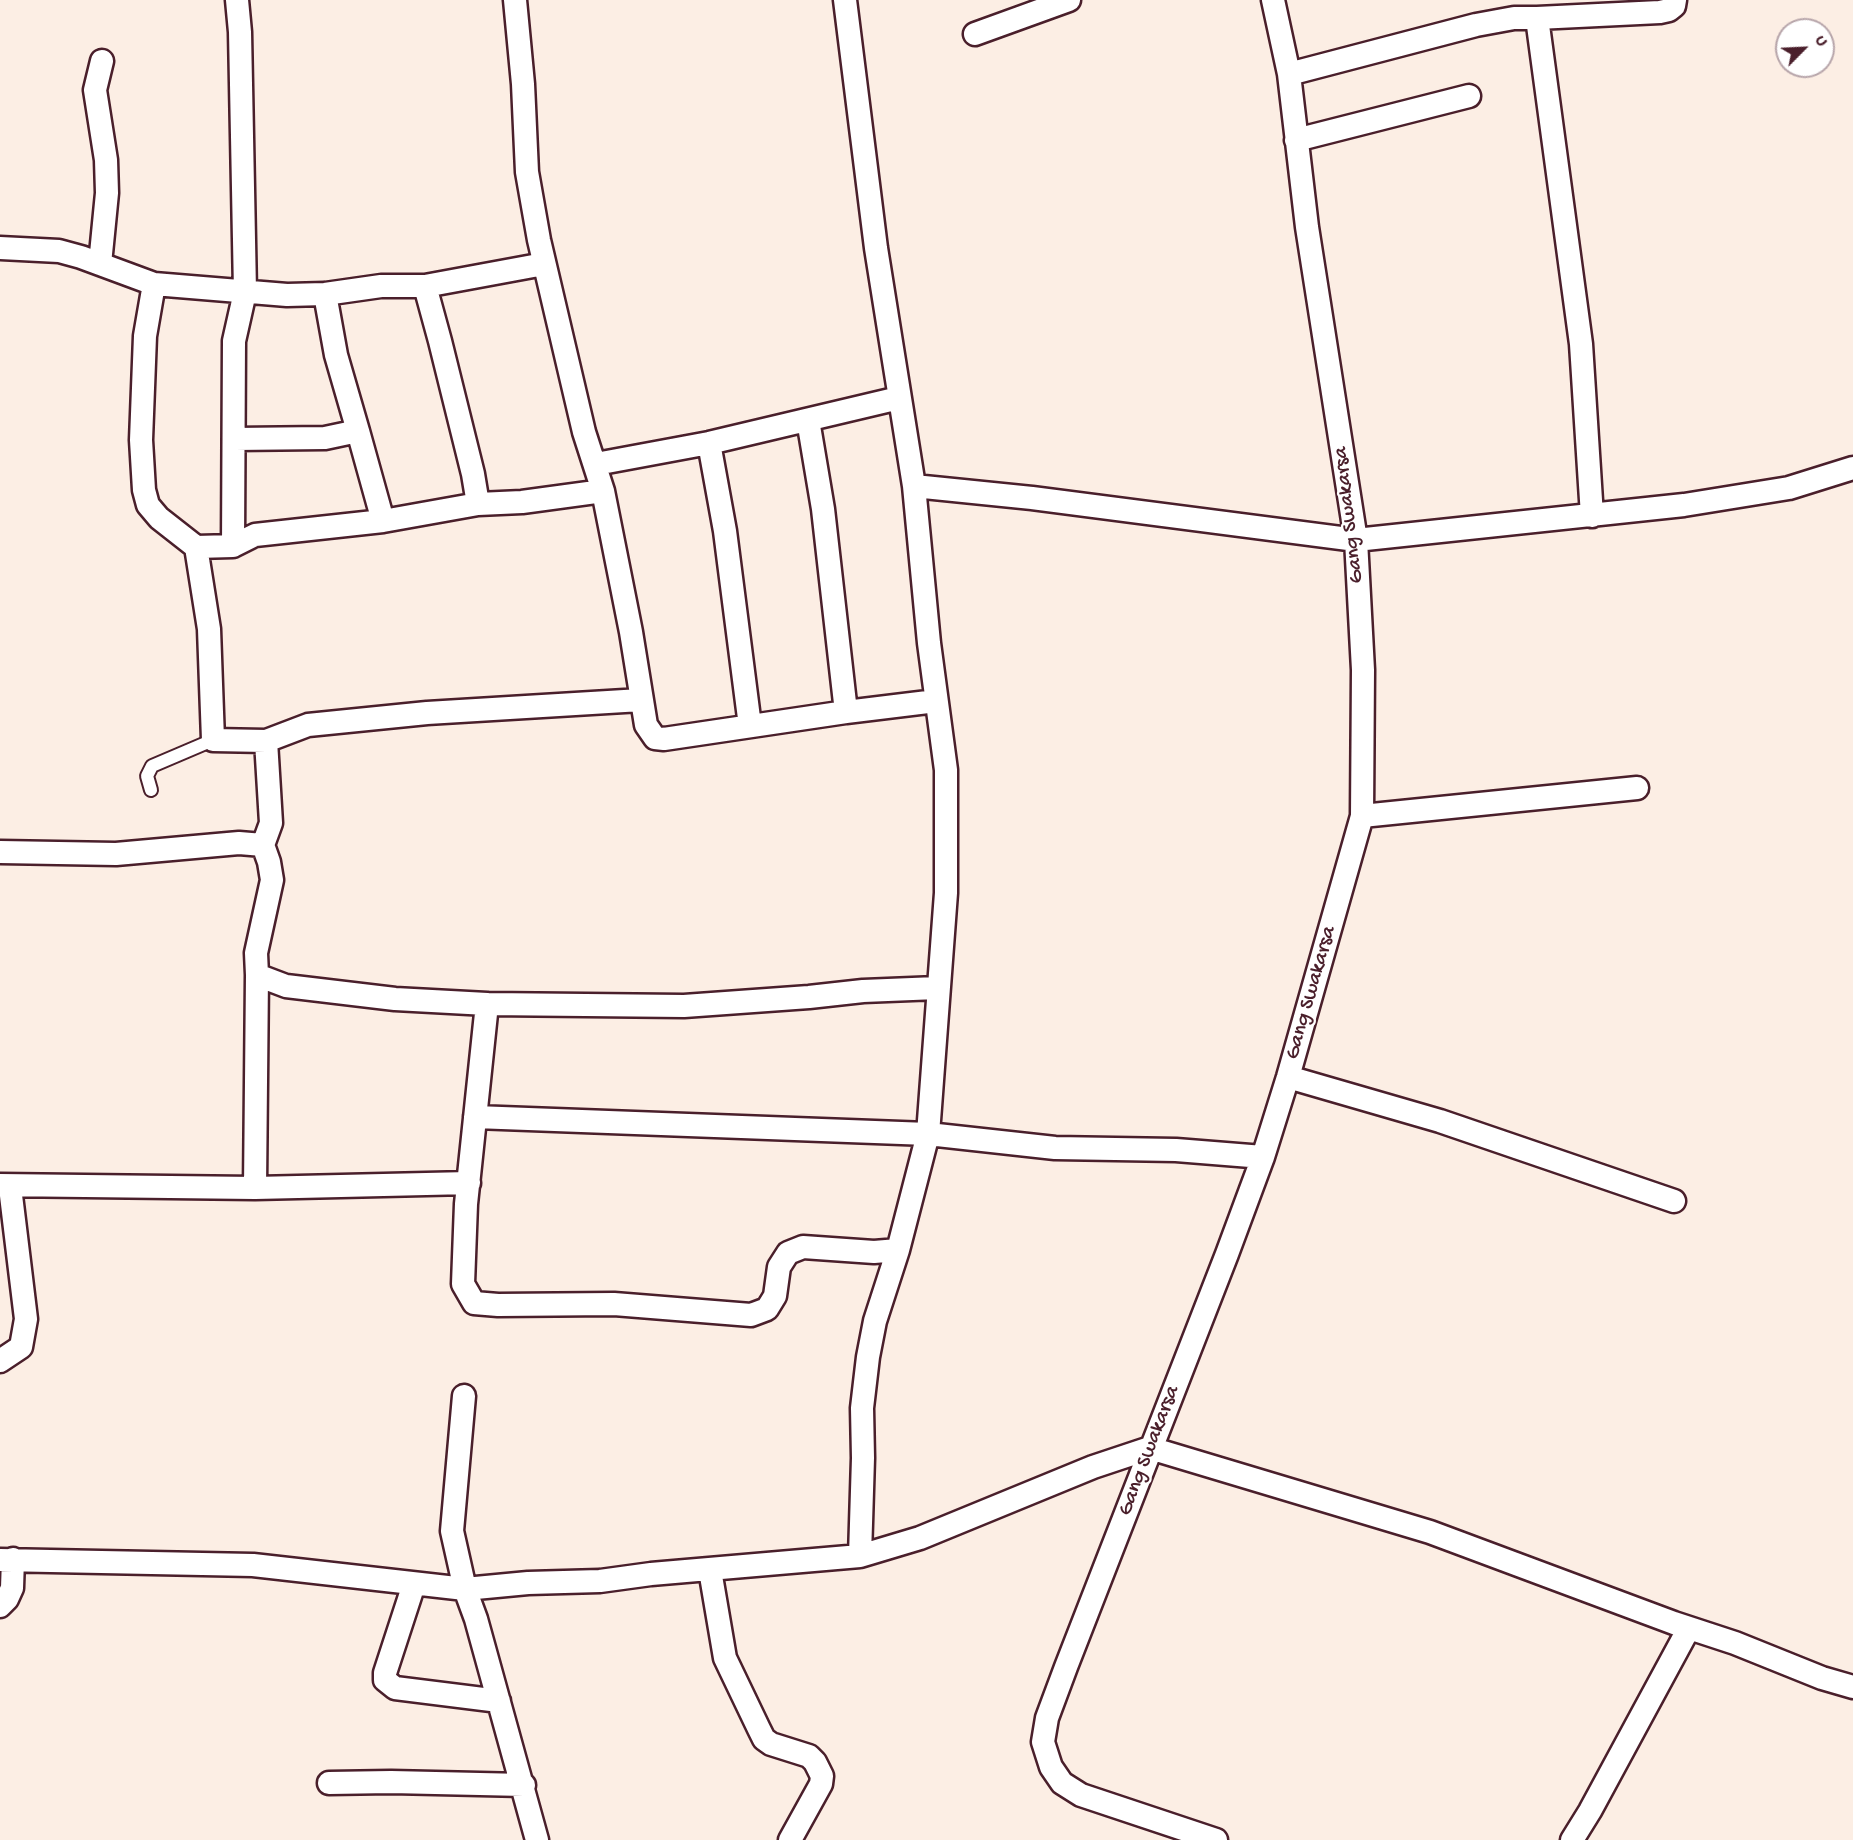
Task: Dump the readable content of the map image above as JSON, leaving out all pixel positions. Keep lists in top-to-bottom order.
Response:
{
  "streets": {
    "street": ["Gang Swakarsa"]
  },
  "north": "top right"
}
